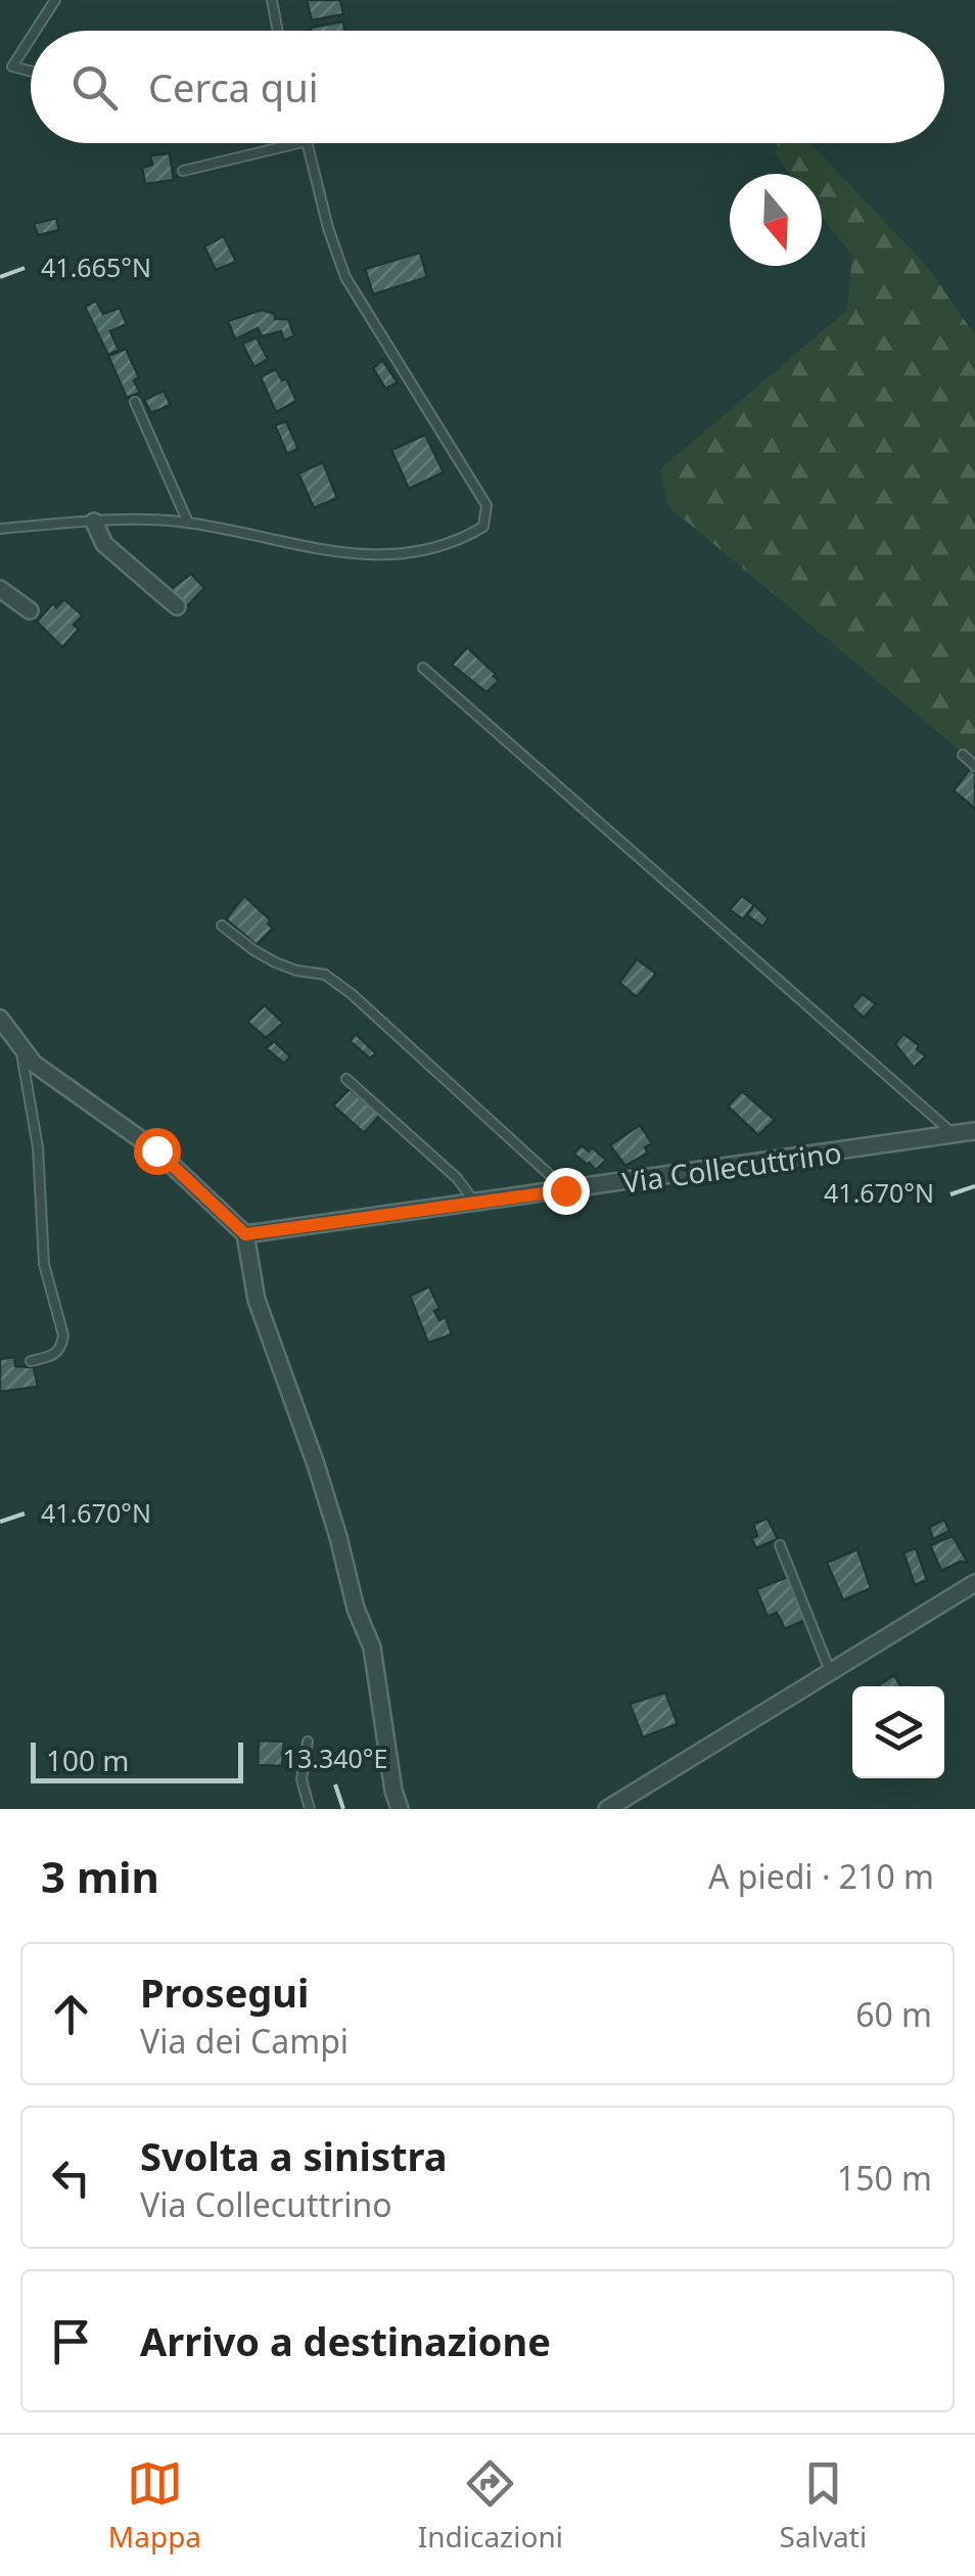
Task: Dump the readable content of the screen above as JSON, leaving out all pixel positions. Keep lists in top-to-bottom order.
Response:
{
  "streets": {
    "street": ["Via Collecuttrino"]
  },
  "scale_bar": "100 m",
  "north": "bottom",
  "page": {
    "search": "Cerca qui",
    "scale": "100 m",
    "heading": ["3 min", "A piedi · 210 m"],
    "list": [
      ["Prosegui", "Via dei Campi", "60 m"],
      ["Svolta a sinistra", "Via Collecuttrino", "150 m"],
      "Arrivo a destinazione"
    ],
    "nav": ["Mappa", "Indicazioni", "Salvati"]
  },
  "coordinates": ["41.665°N", "41.670°N", "13.340°E"]
}
